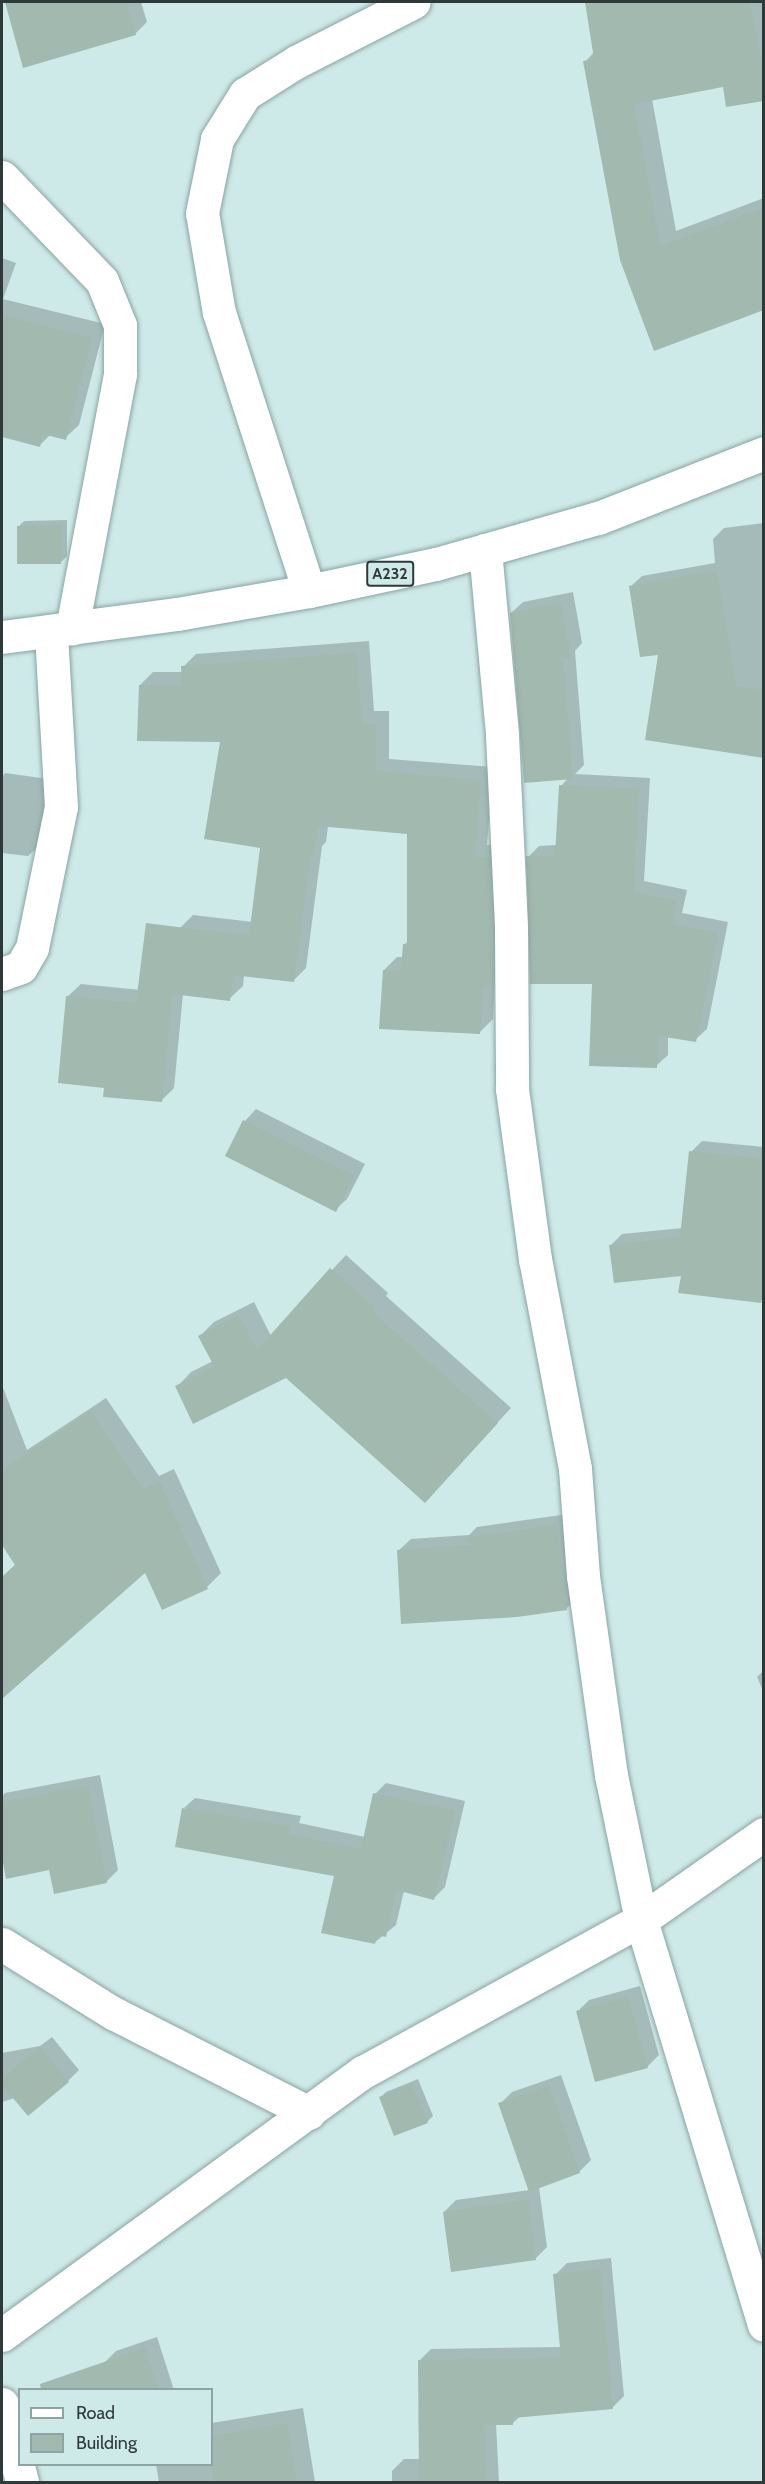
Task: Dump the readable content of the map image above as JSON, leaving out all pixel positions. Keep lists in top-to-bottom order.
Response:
{
  "streets": {
    "street": ["A232"]
  },
  "legend": ["Road", "Building"]
}
